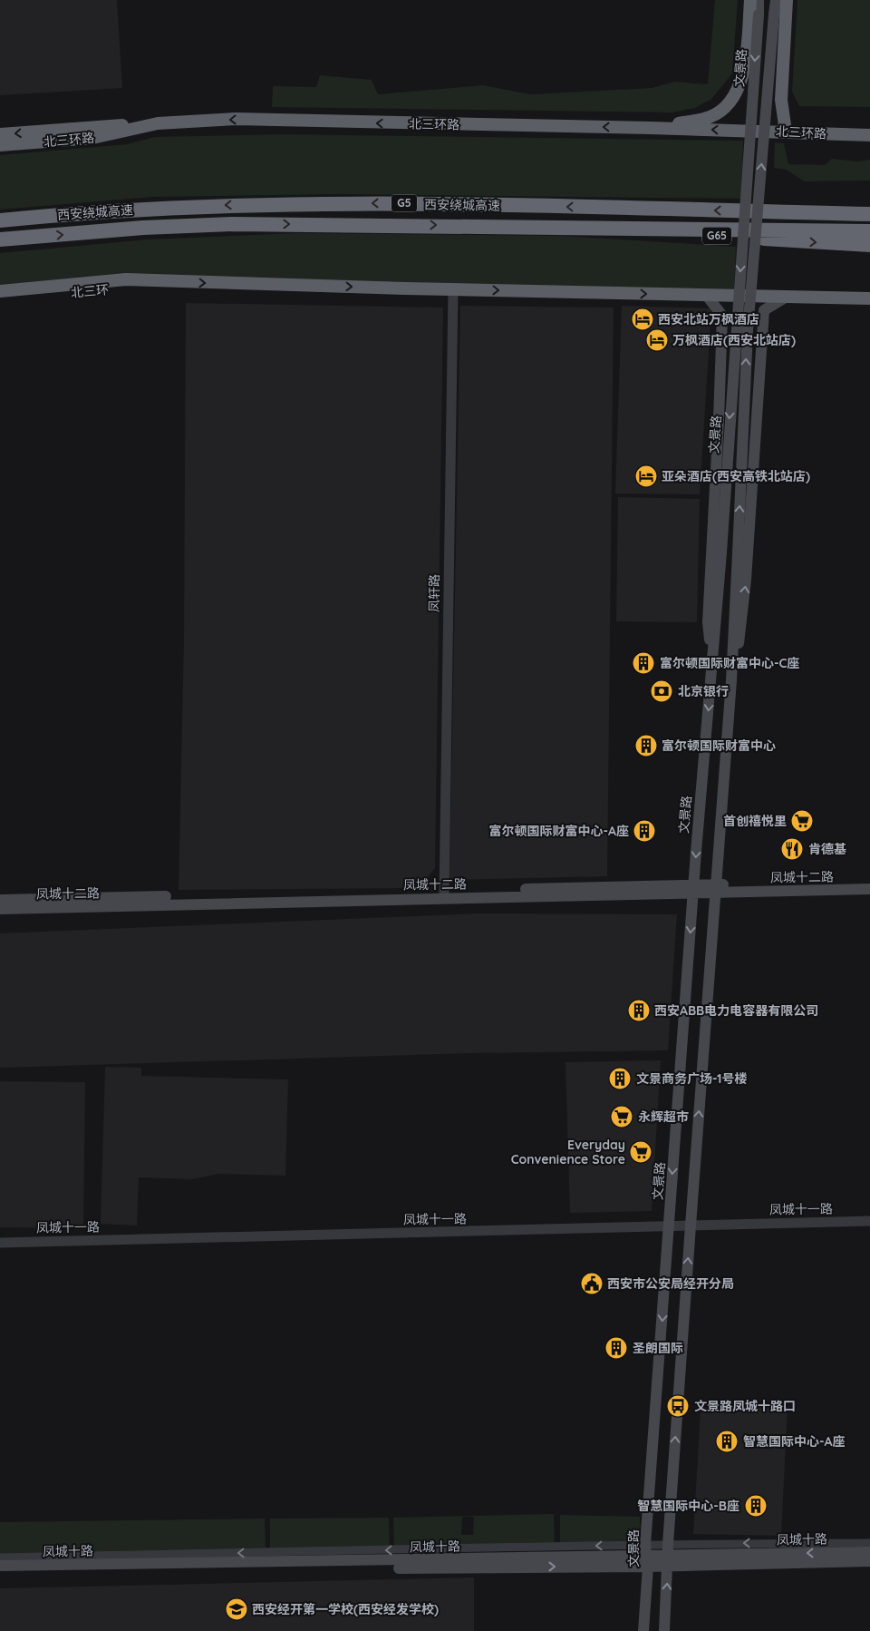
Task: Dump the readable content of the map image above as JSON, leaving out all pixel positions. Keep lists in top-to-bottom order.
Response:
{
  "streets": {
    "highway": [
      "北三环路",
      "G5",
      "西安绕城高速",
      "G65",
      "北三环"
    ],
    "main road": ["文景路", "凤城十二路", "凤城十路"],
    "street": ["凤轩路", "凤城十一路"]
  },
  "crossings": [
    ["文景路", "凤城十二路"],
    ["文景路", "凤城十一路"],
    ["文景路", "凤城十路"],
    ["西安绕城高速", "G65"],
    ["凤轩路", "凤城十二路"]
  ],
  "places": {
    "hotel": ["西安北站万枫酒店", "万枫酒店(西安北站店)", "亚朵酒店(西安高铁北站店)"],
    "building": [
      "富尔顿国际财富中心-C座",
      "富尔顿国际财富中心",
      "富尔顿国际财富中心-A座",
      "西安ABB电力电容器有限公司",
      "文景商务广场-1号楼",
      "圣朗国际",
      "智慧国际中心-A座",
      "智慧国际中心-B座"
    ],
    "bank": ["北京银行"],
    "supermarket": ["首创禧悦里", "永辉超市", "Everyday Convenience Store"],
    "restaurant": ["肯德基"],
    "public building": ["西安市公安局经开分局"],
    "bus stop": ["文景路凤城十路口"],
    "school or university": ["西安经开第一学校(西安经发学校)"]
  }
}
